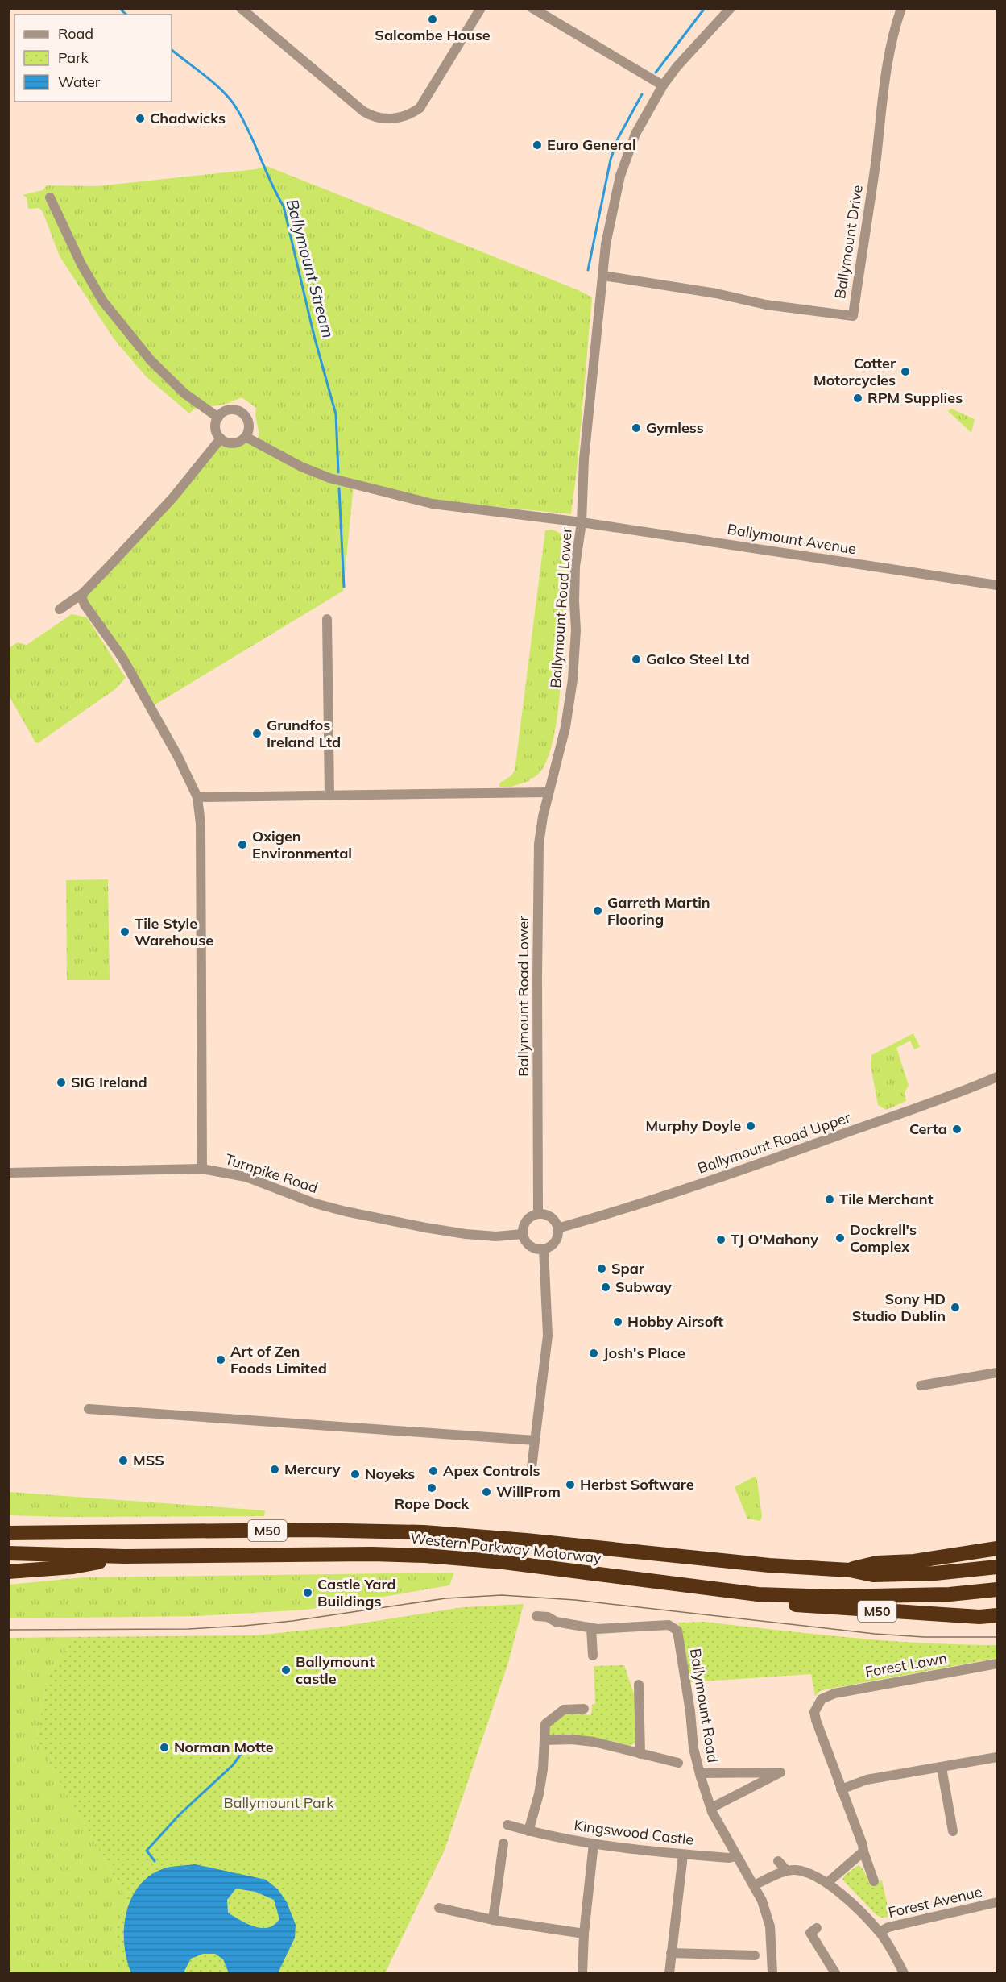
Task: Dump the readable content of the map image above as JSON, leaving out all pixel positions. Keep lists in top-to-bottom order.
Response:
{
  "streets": {
    "highway": ["M50", "Western Parkway Motorway"],
    "street": [
      "Ballymount Drive",
      "Ballymount Avenue",
      "Ballymount Road Lower",
      "Ballymount Road Upper",
      "Turnpike Road",
      "Forest Lawn",
      "Ballymount Road",
      "Kingswood Castle",
      "Forest Avenue"
    ]
  },
  "crossings": [
    ["Ballymount Drive", "Ballymount Road Lower"],
    ["Ballymount Avenue", "Ballymount Road Lower"],
    ["Ballymount Road Lower", "Ballymount Road Upper"],
    ["Ballymount Road Lower", "Turnpike Road"],
    ["Ballymount Road Upper", "Turnpike Road"],
    ["M50", "Western Parkway Motorway"],
    ["Ballymount Road", "Kingswood Castle"]
  ],
  "water": ["Ballymount Stream"],
  "parks": ["Ballymount Park"],
  "places": [
    "Salcombe House",
    "Chadwicks",
    "Euro General",
    "Cotter Motorcycles",
    "RPM Supplies",
    "Gymless",
    "Galco Steel Ltd",
    "Grundfos Ireland Ltd",
    "Oxigen Environmental",
    "Garreth Martin Flooring",
    "Tile Style Warehouse",
    "SIG Ireland",
    "Murphy Doyle",
    "Certa",
    "Tile Merchant",
    "Dockrell's Complex",
    "TJ O'Mahony",
    "Spar",
    "Subway",
    "Sony HD Studio Dublin",
    "Hobby Airsoft",
    "Josh's Place",
    "Art of Zen Foods Limited",
    "MSS",
    "Mercury",
    "Apex Controls",
    "Noyeks",
    "Herbst Software",
    "Rope Dock",
    "WillProm",
    "Castle Yard Buildings",
    "Ballymount castle",
    "Norman Motte"
  ],
  "legend": ["Road", "Park", "Water"]
}
